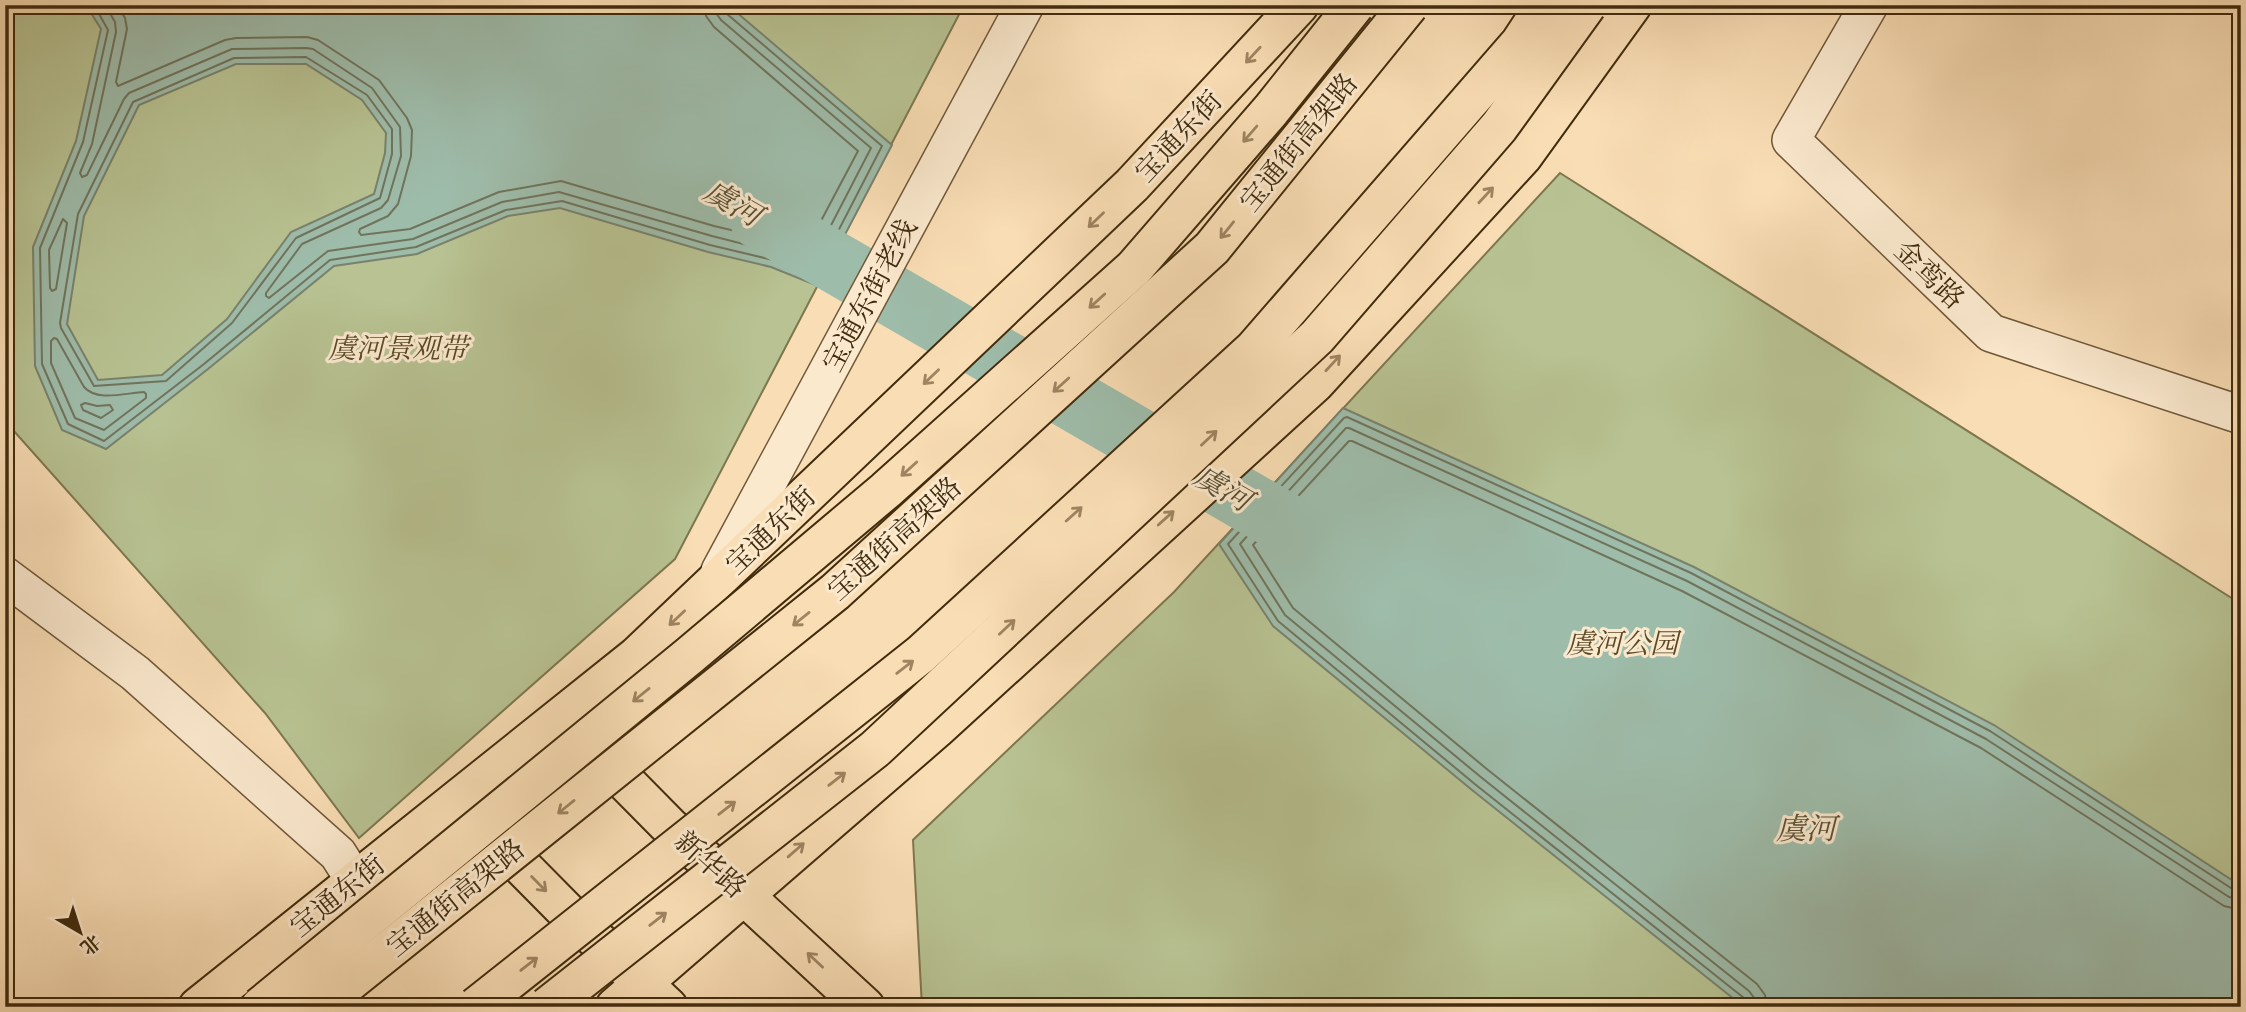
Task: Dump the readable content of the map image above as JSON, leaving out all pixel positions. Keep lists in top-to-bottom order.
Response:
{
  "streets": {
    "main road": ["宝通东街", "宝通街高架路", "新华路"],
    "street": ["金鸾路", "宝通东街老线"]
  },
  "crossings": [
    ["宝通东街", "宝通东街老线"],
    ["宝通东街", "新华路"]
  ],
  "one_way": ["新华路"],
  "water": ["虞河"],
  "parks": ["虞河景观带", "虞河公园"],
  "north": "bottom right"
}
